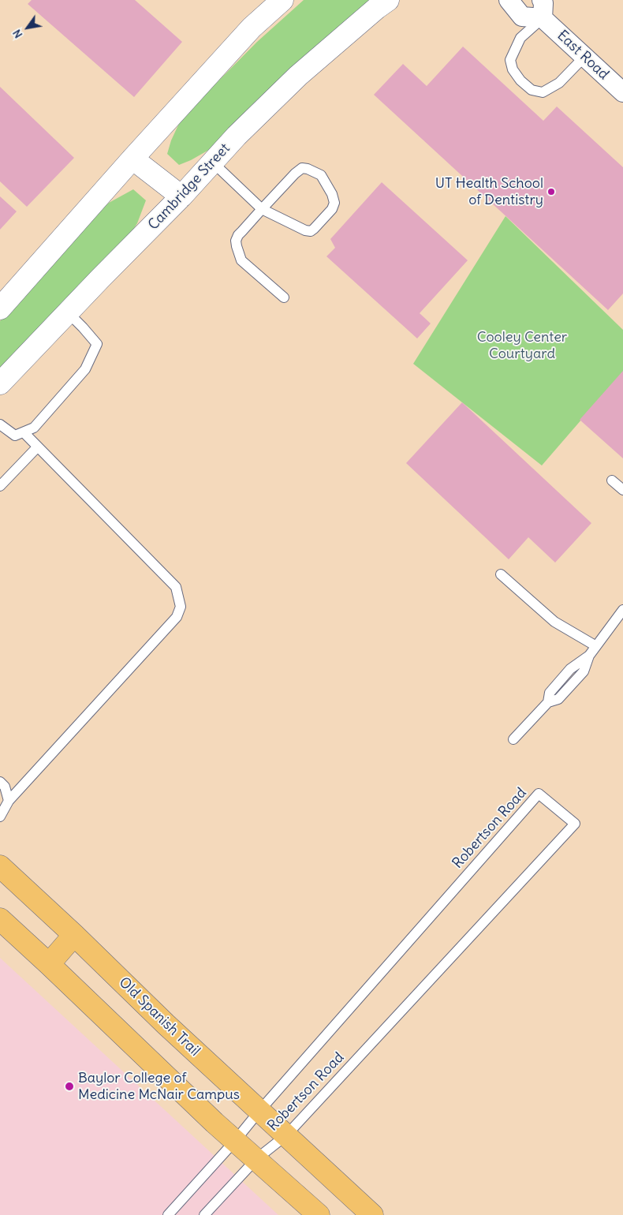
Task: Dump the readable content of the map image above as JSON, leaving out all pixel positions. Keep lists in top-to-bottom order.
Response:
{
  "streets": {
    "main road": ["Old Spanish Trail"],
    "street": ["East Road", "Cambridge Street"],
    "lane": ["Robertson Road"]
  },
  "crossings": [
    ["Robertson Road", "Old Spanish Trail"]
  ],
  "parks": ["Cooley Center Courtyard"],
  "places": ["UT Health School of Dentistry", "Baylor College of Medicine McNair Campus"],
  "north": "bottom left"
}
